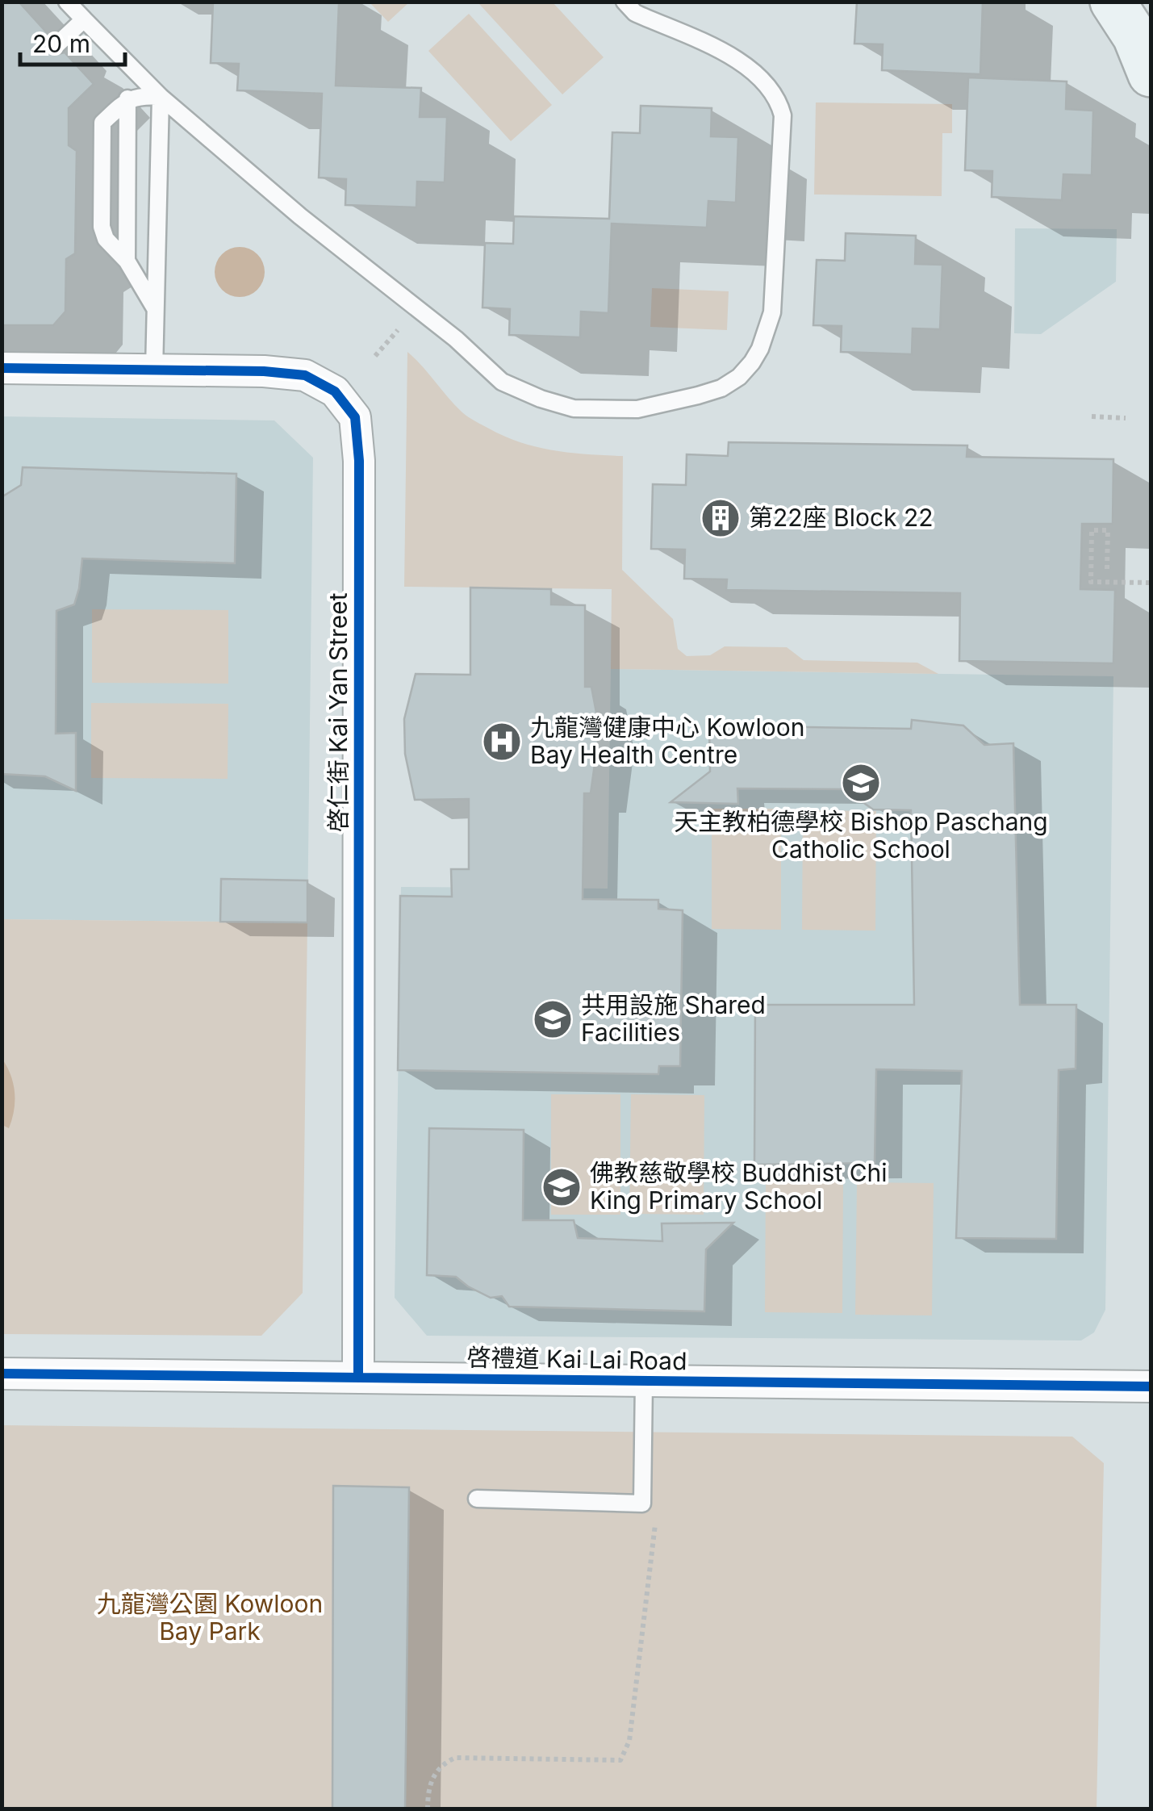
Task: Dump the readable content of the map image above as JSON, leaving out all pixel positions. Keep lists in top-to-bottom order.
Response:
{
  "streets": {
    "street": ["啓仁街 Kai Yan Street", "啓禮道 Kai Lai Road"]
  },
  "crossings": [
    ["啓仁街 Kai Yan Street", "啓禮道 Kai Lai Road"]
  ],
  "parks": ["九龍灣公園 Kowloon Bay Park"],
  "places": {
    "building": ["第22座 Block 22"],
    "hospital": ["九龍灣健康中心 Kowloon Bay Health Centre"],
    "school or university": ["天主教柏德學校 Bishop Paschang Catholic School", "共用設施 Shared Facilities", "佛教慈敬學校 Buddhist Chi King Primary School"]
  },
  "scale_bar": "20 m"
}
